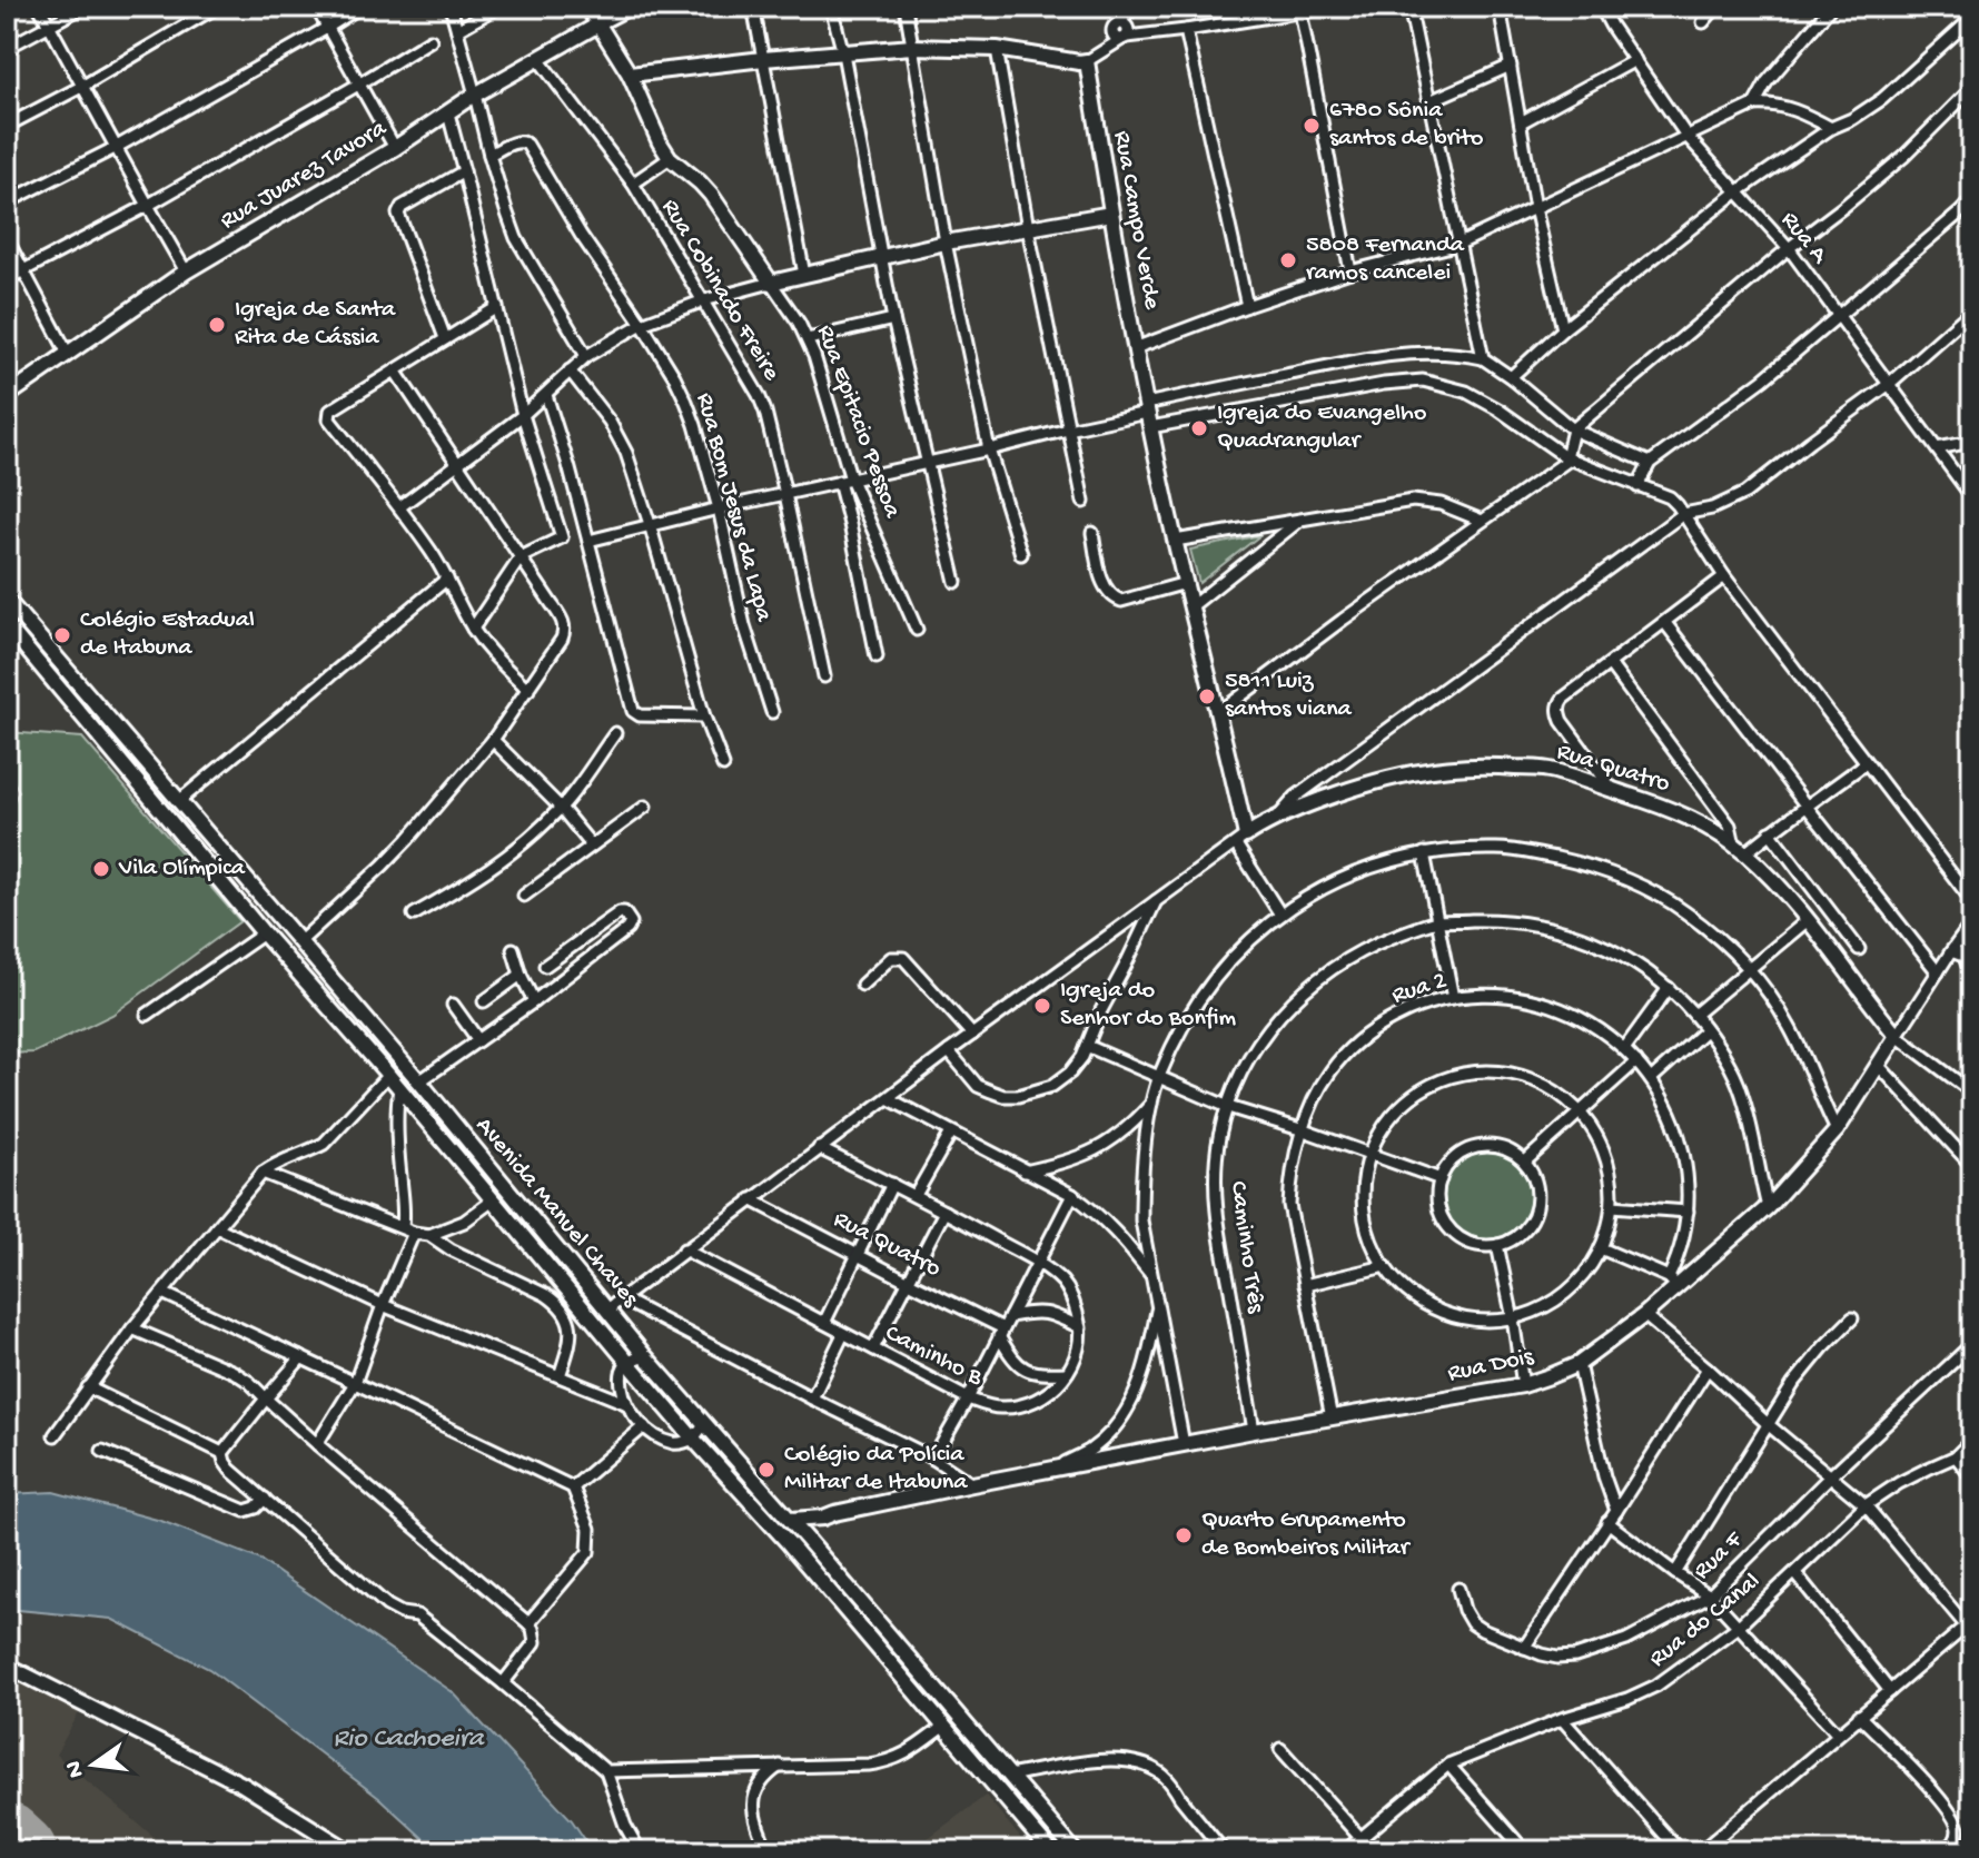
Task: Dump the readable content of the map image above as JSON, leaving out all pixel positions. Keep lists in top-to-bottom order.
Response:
{
  "streets": {
    "street": [
      "Rua Juarez Tavora",
      "Rua Campo Verde",
      "Rua A",
      "Rua Cobinado Freire",
      "Rua Epitacio Pessoa",
      "Rua Bom Jesus da Lapa",
      "Rua Quatro",
      "Rua 2",
      "Avenida Manuel Chaves",
      "Caminho Três",
      "Caminho B",
      "Rua Dois",
      "Rua F",
      "Rua do Canal"
    ]
  },
  "crossings": [
    ["Rua Juarez Tavora", "Rua Cobinado Freire"],
    ["Rua Campo Verde", "Rua Quatro"],
    ["Rua Quatro", "Caminho B"],
    ["Rua Quatro", "Rua Dois"],
    ["Rua 2", "Rua Dois"],
    ["Avenida Manuel Chaves", "Rua Dois"],
    ["Caminho Três", "Rua Dois"]
  ],
  "water": ["Rio Cachoeira"],
  "places": [
    "6780 Sônia santos de brito",
    "5808 Fernanda ramos cancelei",
    "Igreja de Santa Rita de Cássia",
    "Igreja do Evangelho Quadrangular",
    "Colégio Estadual de Itabuna",
    "5811 Luiz santos viana",
    "Vila Olímpica",
    "Igreja do Senhor do Bonfim",
    "Colégio da Polícia Militar de Itabuna",
    "Quarto Grupamento de Bombeiros Militar"
  ],
  "north": "left"
}
